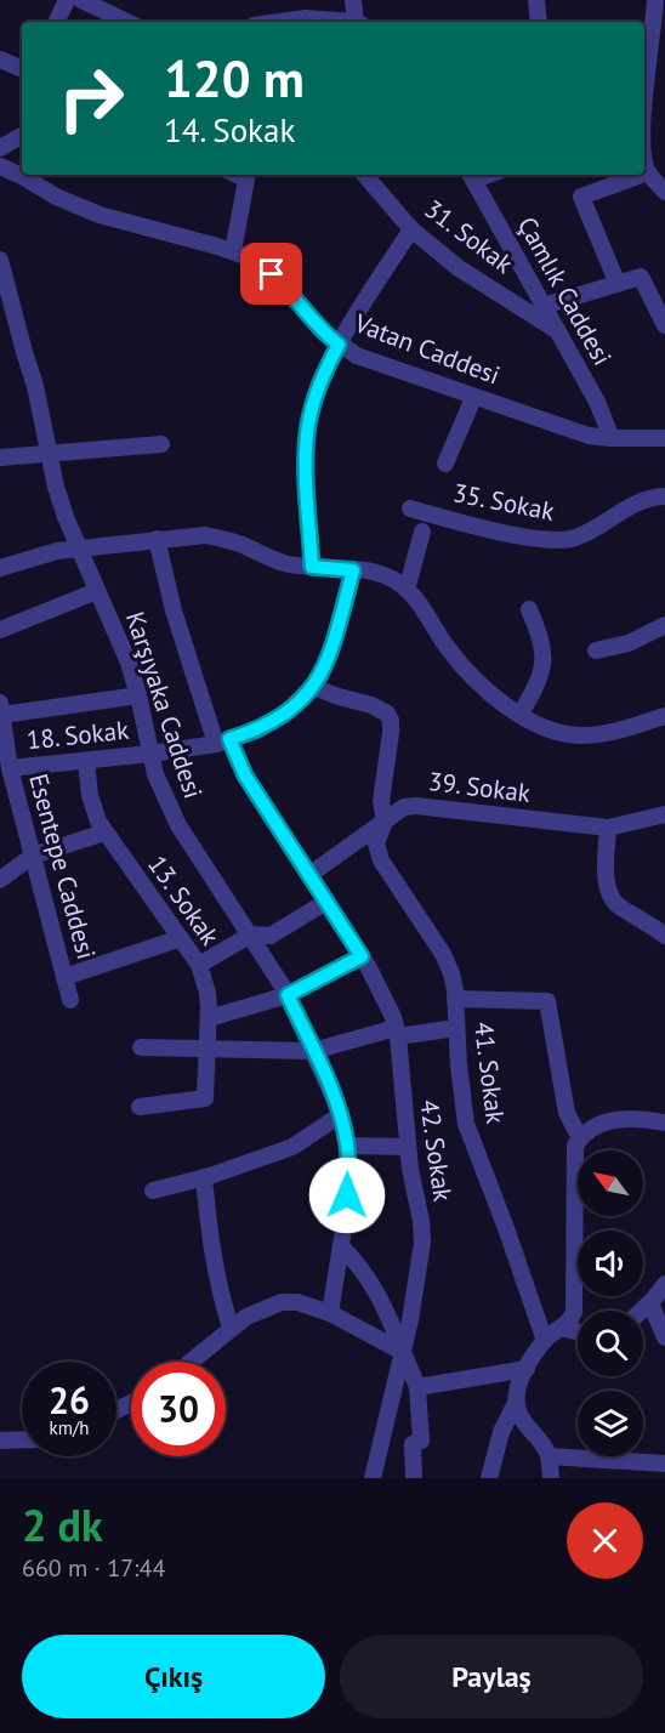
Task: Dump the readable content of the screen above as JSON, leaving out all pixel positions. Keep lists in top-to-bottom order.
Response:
{
  "streets": {
    "street": [
      "31. Sokak",
      "Çamlık Caddesi",
      "Vatan Caddesi",
      "35. Sokak",
      "Karşıyaka Caddesi",
      "18. Sokak",
      "39. Sokak",
      "Esentepe Caddesi",
      "13. Sokak",
      "41. Sokak",
      "42. Sokak"
    ]
  },
  "crossings": [
    ["31. Sokak", "Çamlık Caddesi"],
    ["Çamlık Caddesi", "Vatan Caddesi"],
    ["Karşıyaka Caddesi", "18. Sokak"],
    ["18. Sokak", "Esentepe Caddesi"],
    ["18. Sokak", "13. Sokak"],
    ["18. Sokak", "41. Sokak"],
    ["18. Sokak", "42. Sokak"],
    ["39. Sokak", "41. Sokak"],
    ["39. Sokak", "42. Sokak"]
  ],
  "north": "top left",
  "page": {
    "turn": ["120 m", "14. Sokak"],
    "speed": "26 km/h",
    "limit": "30",
    "heading": ["2 dk", "660 m · 17:44"],
    "buttons": ["Çıkış", "Paylaş"]
  }
}
